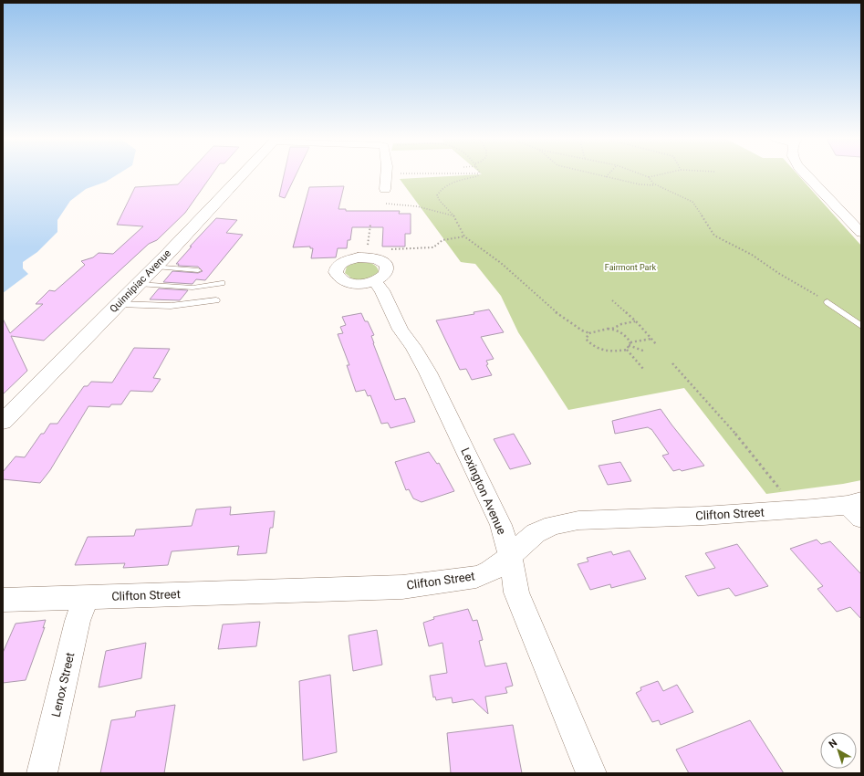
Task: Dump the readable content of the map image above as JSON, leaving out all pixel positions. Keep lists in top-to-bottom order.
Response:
{
  "streets": {
    "main road": ["Quinnipiac Avenue"],
    "street": ["Lexington Avenue", "Clifton Street", "Lenox Street"]
  },
  "crossings": [
    ["Lexington Avenue", "Clifton Street"],
    ["Clifton Street", "Lenox Street"]
  ],
  "parks": ["Fairmont Park"],
  "north": "top left"
}
